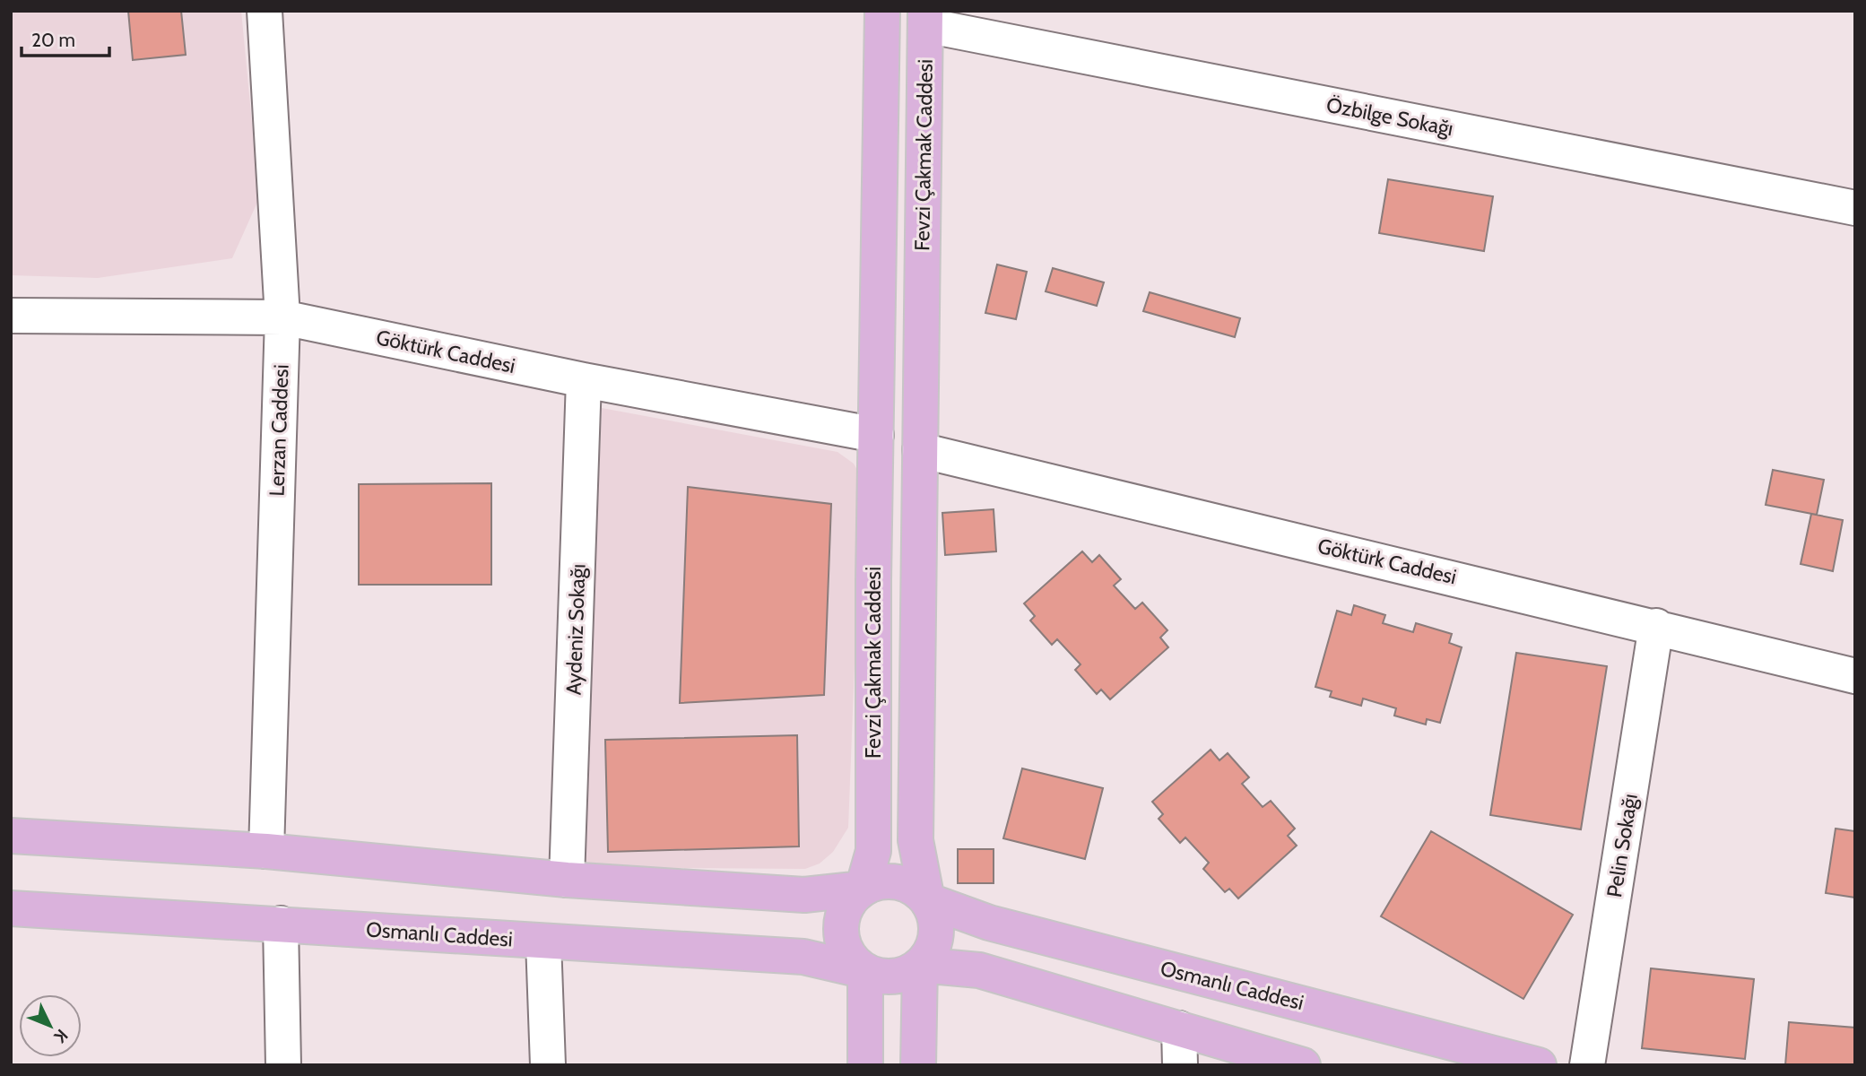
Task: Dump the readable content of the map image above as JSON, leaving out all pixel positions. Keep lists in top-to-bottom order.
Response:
{
  "streets": {
    "main road": ["Fevzi Çakmak Caddesi", "Osmanlı Caddesi"],
    "street": [
      "Özbilge Sokağı",
      "Göktürk Caddesi",
      "Lerzan Caddesi",
      "Aydeniz Sokağı",
      "Pelin Sokağı"
    ]
  },
  "crossings": [
    ["Özbilge Sokağı", "Fevzi Çakmak Caddesi"],
    ["Fevzi Çakmak Caddesi", "Göktürk Caddesi"],
    ["Fevzi Çakmak Caddesi", "Osmanlı Caddesi"],
    ["Göktürk Caddesi", "Lerzan Caddesi"],
    ["Göktürk Caddesi", "Aydeniz Sokağı"],
    ["Göktürk Caddesi", "Pelin Sokağı"]
  ],
  "scale_bar": "20 m",
  "north": "bottom right"
}
